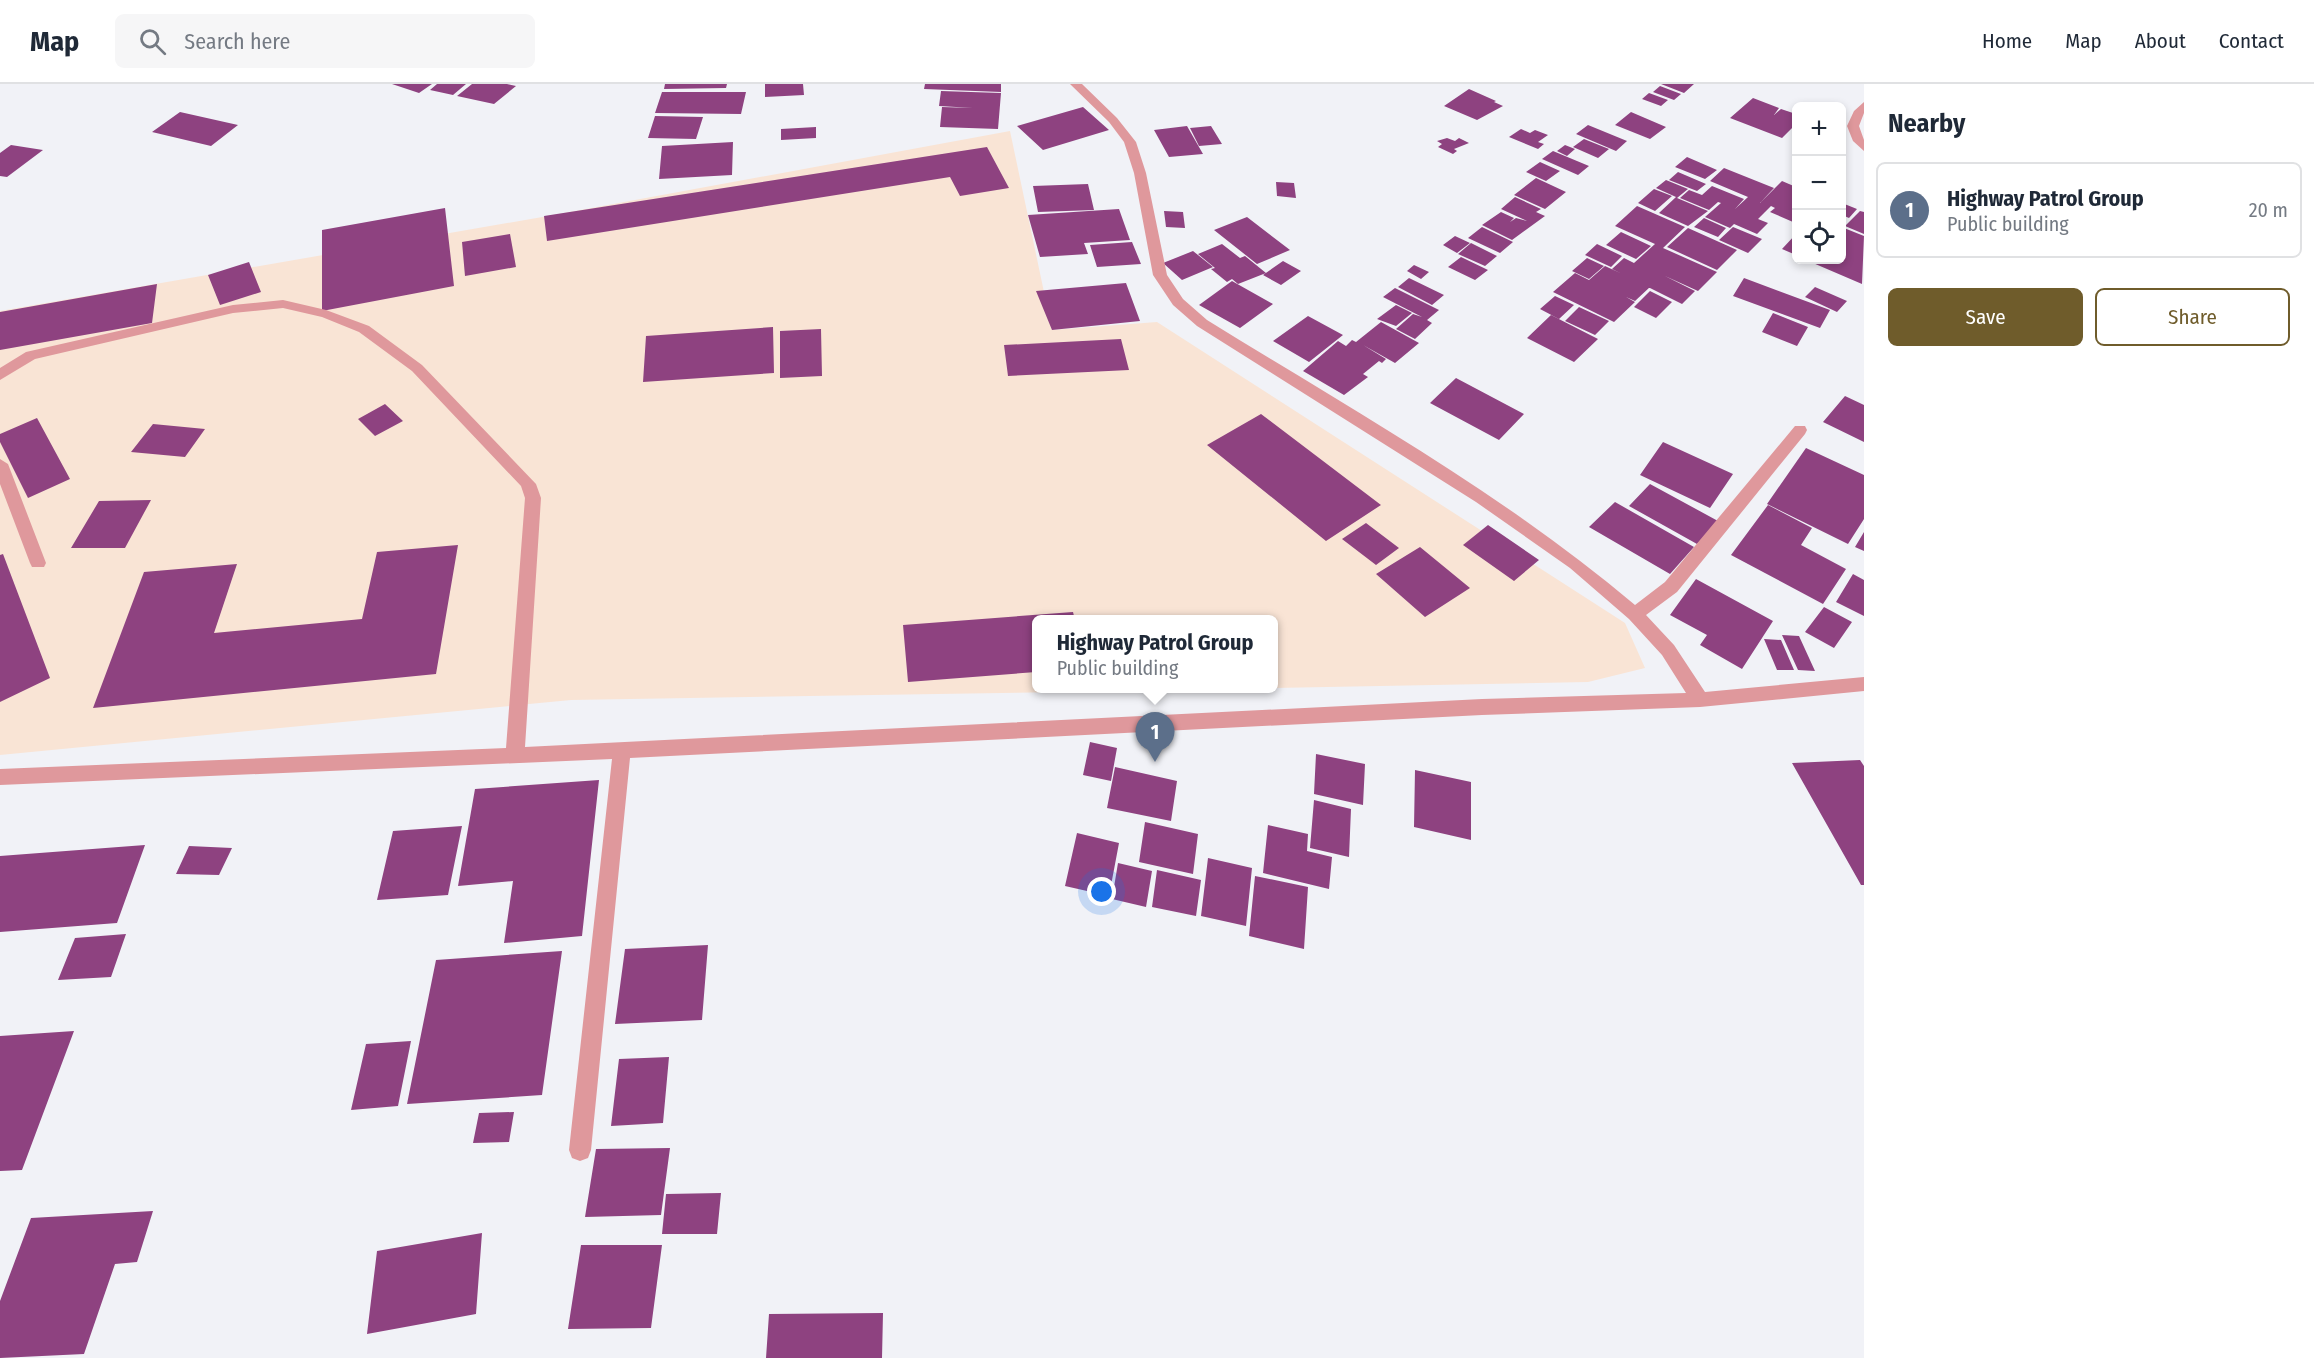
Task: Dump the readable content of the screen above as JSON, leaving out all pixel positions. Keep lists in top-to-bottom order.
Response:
{
  "page": {
    "header": "Map",
    "search": "Search here",
    "nav": [
      "Home",
      "Map",
      "About",
      "Contact"
    ],
    "heading": "Nearby",
    "map_buttons": ["+", "−"],
    "list": [
      {
        "mark": "1",
        "name": "Highway Patrol Group",
        "note": "Public building",
        "value": "20 m"
      }
    ],
    "buttons": ["Save", "Share"],
    "popup": ["Highway Patrol Group", "Public building"],
    "pins": "1"
  }
}
